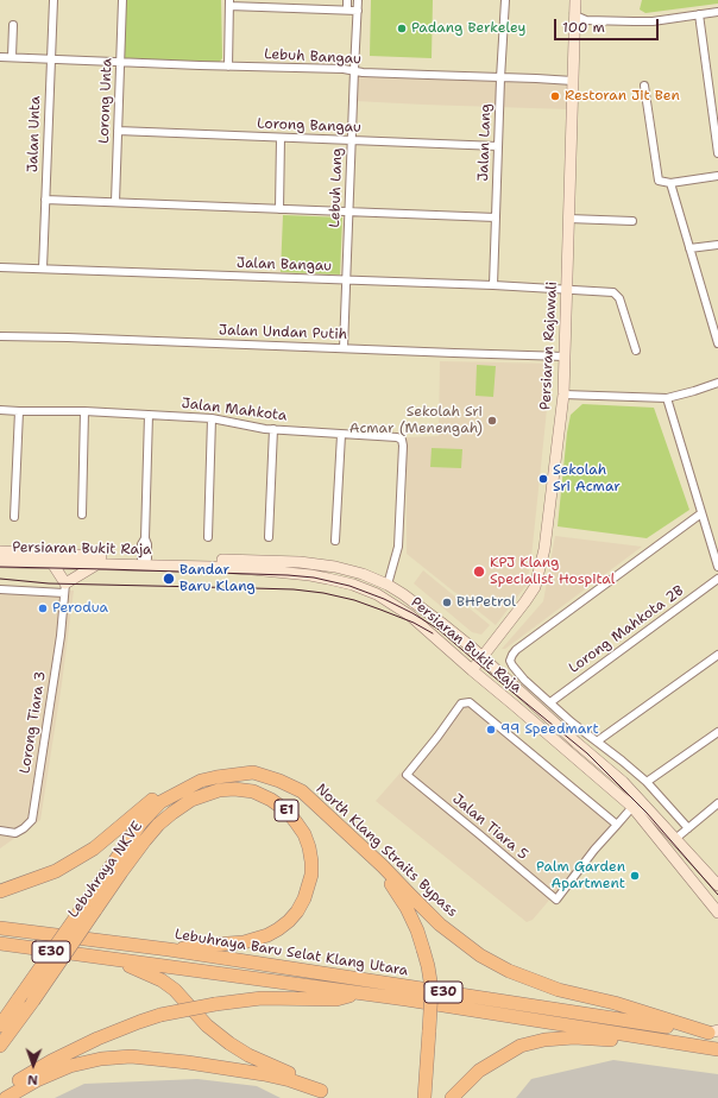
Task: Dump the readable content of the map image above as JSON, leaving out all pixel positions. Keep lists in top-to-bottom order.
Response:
{
  "streets": {
    "highway": [
      "E1",
      "North Klang Straits Bypass",
      "Lebuhraya NKVE",
      "E30",
      "Lebuhraya Baru Selat Klang Utara"
    ],
    "main road": ["Persiaran Rajawali", "Persiaran Bukit Raja"],
    "street": [
      "Lebuh Bangau",
      "Lorong Unta",
      "Lorong Bangau",
      "Jalan Unta",
      "Jalan Lang",
      "Lebuh Lang",
      "Jalan Bangau",
      "Jalan Undan Putih",
      "Jalan Mahkota",
      "Lorong Mahkota 2B",
      "Lorong Tiara 3",
      "Jalan Tiara 5"
    ]
  },
  "crossings": [
    ["Lebuh Bangau", "Lorong Unta"],
    ["Lebuh Bangau", "Jalan Unta"],
    ["Lebuh Bangau", "Jalan Lang"],
    ["Lebuh Bangau", "Lebuh Lang"],
    ["Lebuh Bangau", "Persiaran Rajawali"],
    ["Lorong Unta", "Lorong Bangau"],
    ["Lorong Bangau", "Jalan Lang"],
    ["Lorong Bangau", "Lebuh Lang"],
    ["Jalan Unta", "Jalan Bangau"],
    ["Jalan Lang", "Jalan Bangau"],
    ["Lebuh Lang", "Jalan Bangau"],
    ["Lebuh Lang", "Jalan Undan Putih"],
    ["Jalan Bangau", "Persiaran Rajawali"],
    ["Jalan Undan Putih", "Persiaran Rajawali"],
    ["Persiaran Rajawali", "Persiaran Bukit Raja"],
    ["Jalan Mahkota", "Persiaran Bukit Raja"],
    ["North Klang Straits Bypass", "Lebuhraya NKVE"],
    ["North Klang Straits Bypass", "Lebuhraya Baru Selat Klang Utara"],
    ["Lebuhraya NKVE", "Lebuhraya Baru Selat Klang Utara"]
  ],
  "places": [
    "Padang Berkeley",
    "Restoran Jit Ben",
    "Sekolah Sri Acmar (Menengah)",
    "Sekolah Sri Acmar",
    "KPJ Klang Specialist Hospital",
    "Bandar Baru Klang",
    "BHPetrol",
    "Perodua",
    "99 Speedmart",
    "Palm Garden Apartment"
  ],
  "scale_bar": "100 m",
  "north": "bottom"
}
